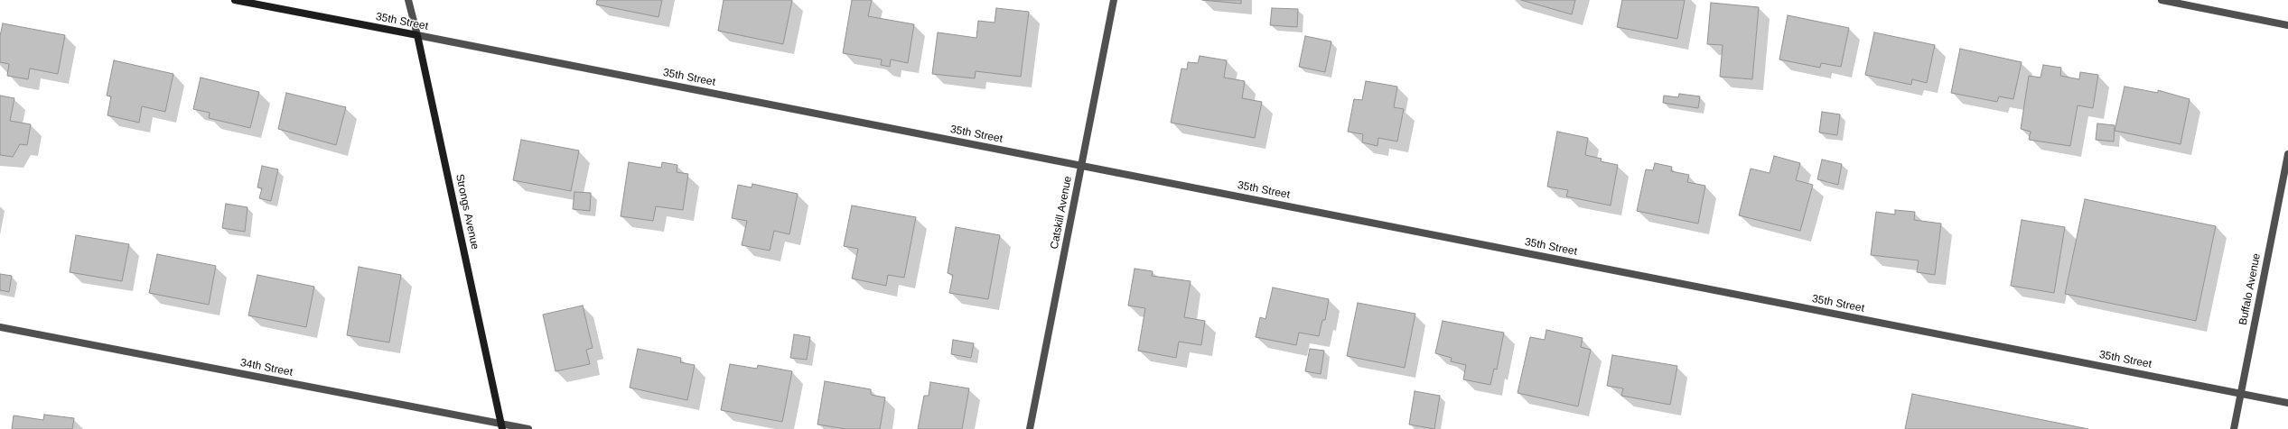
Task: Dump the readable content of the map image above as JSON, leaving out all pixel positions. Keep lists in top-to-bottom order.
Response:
{
  "streets": {
    "street": [
      "35th Street",
      "Strongs Avenue",
      "Catskill Avenue",
      "Buffalo Avenue",
      "34th Street"
    ]
  },
  "crossings": [
    ["35th Street", "Strongs Avenue"],
    ["35th Street", "Catskill Avenue"],
    ["35th Street", "Buffalo Avenue"],
    ["Strongs Avenue", "34th Street"]
  ]
}
